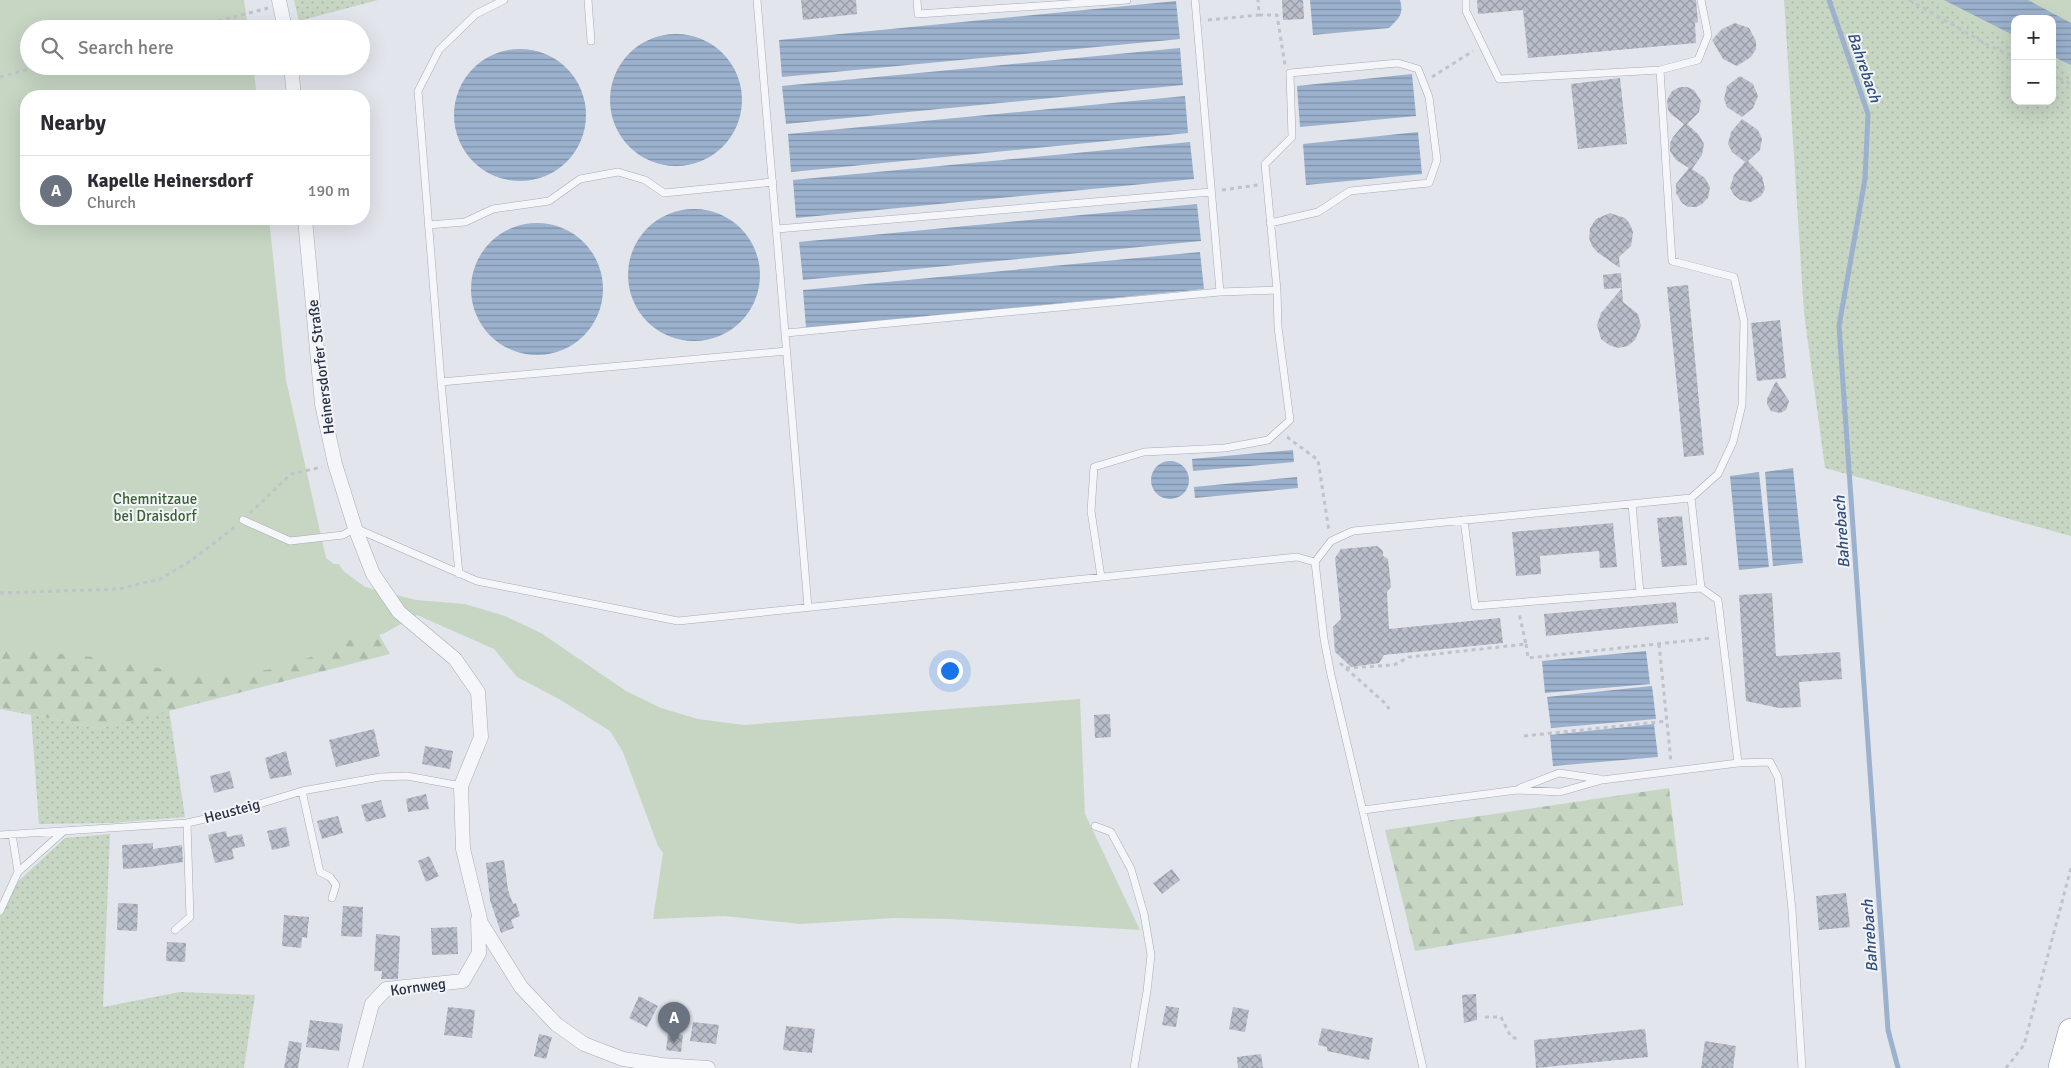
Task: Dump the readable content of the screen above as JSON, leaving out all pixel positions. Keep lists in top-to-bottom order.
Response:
{
  "streets": {
    "street": ["Heinersdorfer Straße", "Kornweg"],
    "lane": ["Heusteig"]
  },
  "crossings": [
    ["Heinersdorfer Straße", "Heusteig"],
    ["Heinersdorfer Straße", "Kornweg"]
  ],
  "water": ["Bahrebach"],
  "parks": ["Chemnitzaue bei Draisdorf"],
  "page": {
    "map_buttons": ["+", "−"],
    "search": "Search here",
    "heading": "Nearby",
    "list": [
      {
        "mark": "A",
        "name": "Kapelle Heinersdorf",
        "note": "Church",
        "value": "190 m"
      }
    ],
    "pins": "A"
  }
}
